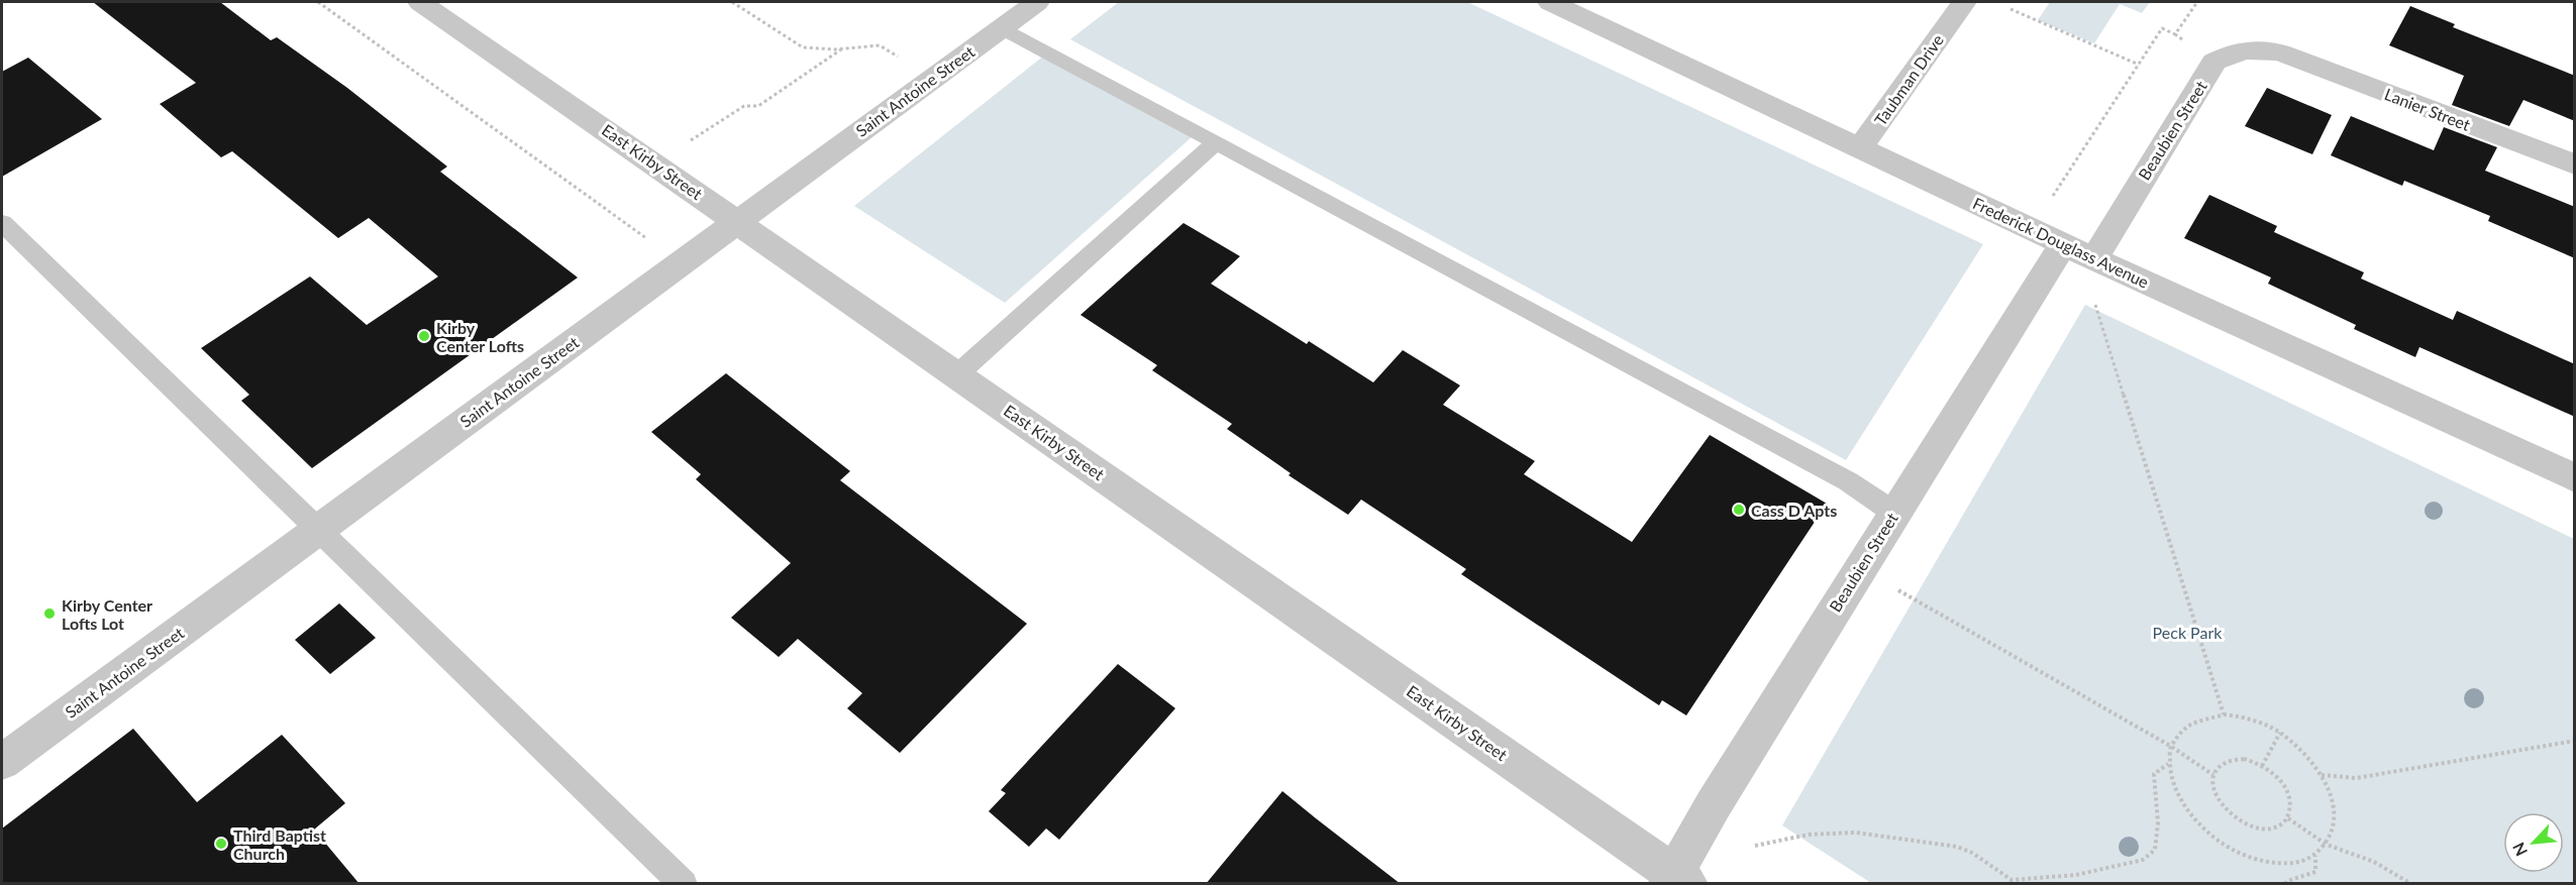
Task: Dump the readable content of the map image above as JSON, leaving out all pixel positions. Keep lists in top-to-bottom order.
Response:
{
  "streets": {
    "street": [
      "Taubman Drive",
      "Saint Antoine Street",
      "Lanier Street",
      "Beaubien Street",
      "East Kirby Street",
      "Frederick Douglass Avenue"
    ]
  },
  "crossings": [
    ["Taubman Drive", "Frederick Douglass Avenue"],
    ["Saint Antoine Street", "East Kirby Street"],
    ["Lanier Street", "Beaubien Street"],
    ["Beaubien Street", "East Kirby Street"],
    ["Beaubien Street", "Frederick Douglass Avenue"]
  ],
  "parks": ["Peck Park"],
  "places": [
    "Kirby Center Lofts",
    "Cass D Apts",
    "Kirby Center Lofts Lot",
    "Third Baptist Church"
  ],
  "north": "bottom left"
}
